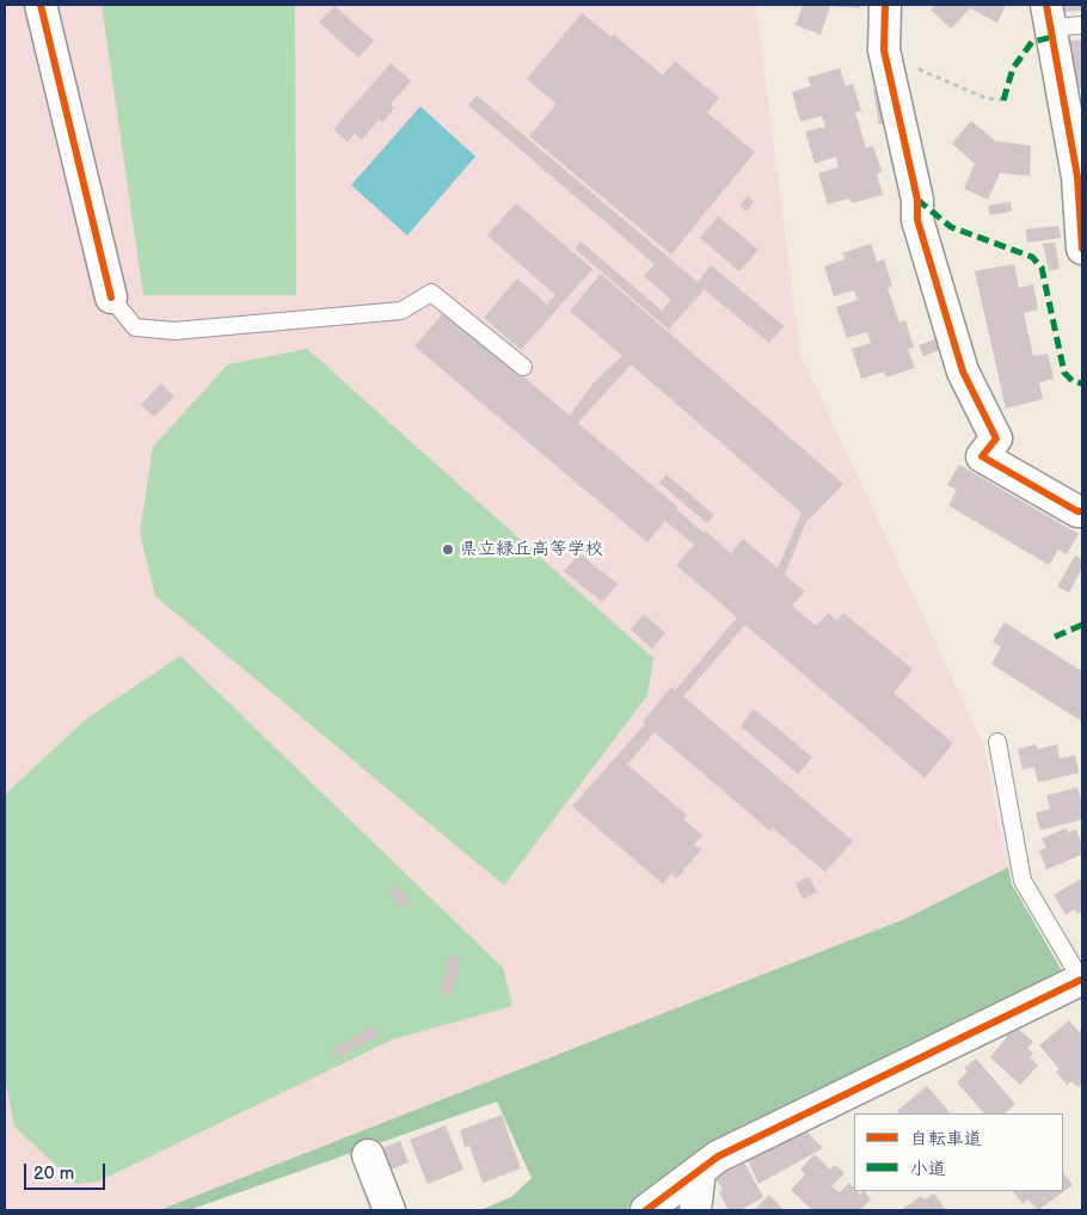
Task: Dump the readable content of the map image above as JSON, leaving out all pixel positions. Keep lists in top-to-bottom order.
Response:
{
  "places": ["県立緑丘高等学校"],
  "legend": ["自転車道", "小道"],
  "scale_bar": "20 m"
}
